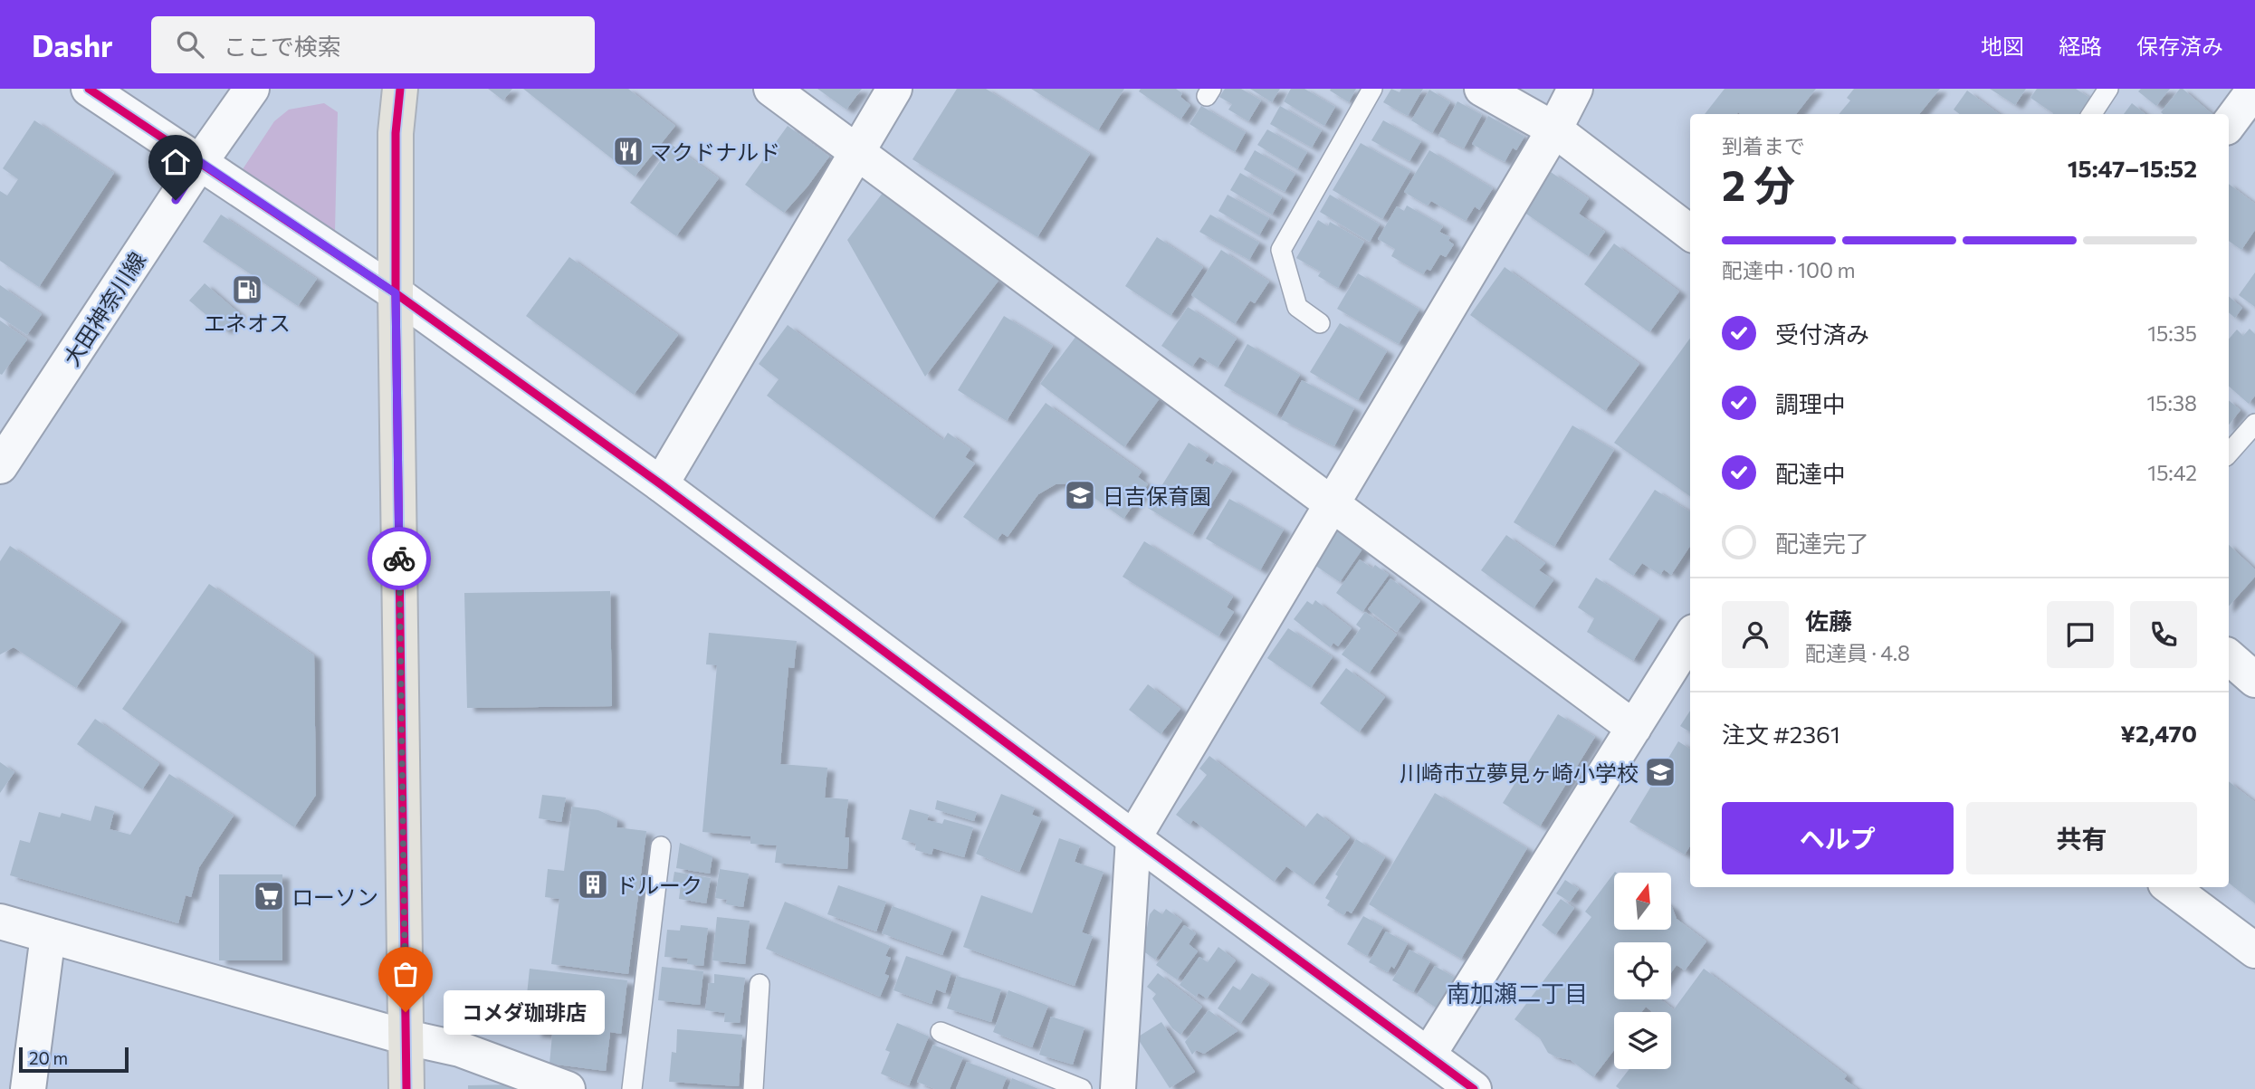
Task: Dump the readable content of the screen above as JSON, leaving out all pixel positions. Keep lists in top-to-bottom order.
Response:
{
  "streets": {
    "street": ["大田神奈川線"]
  },
  "districts": ["南加瀬二丁目"],
  "places": {
    "restaurant": ["マクドナルド"],
    "fuel station": ["エネオス"],
    "school or university": ["日吉保育園", "川崎市立夢見ヶ崎小学校"],
    "building": ["ドルーク"],
    "supermarket": ["ローソン"],
    "other": ["コメダ珈琲店"]
  },
  "scale_bar": "20 m",
  "north": "top",
  "page": {
    "header": "Dashr",
    "search": "ここで検索",
    "nav": ["地図", "経路", "保存済み"],
    "heading": ["2 分", "到着まで", "15:47–15:52"],
    "panel": [
      "佐藤",
      "配達員 · 4.8",
      "注文 #2361",
      "¥2,470"
    ],
    "bar": "配達中 · 100 m",
    "list": [
      ["受付済み", "15:35"],
      ["調理中", "15:38"],
      ["配達中", "15:42"],
      "配達完了"
    ],
    "buttons": ["ヘルプ", "共有"],
    "bubble": "コメダ珈琲店",
    "scale": "20 m"
  }
}
